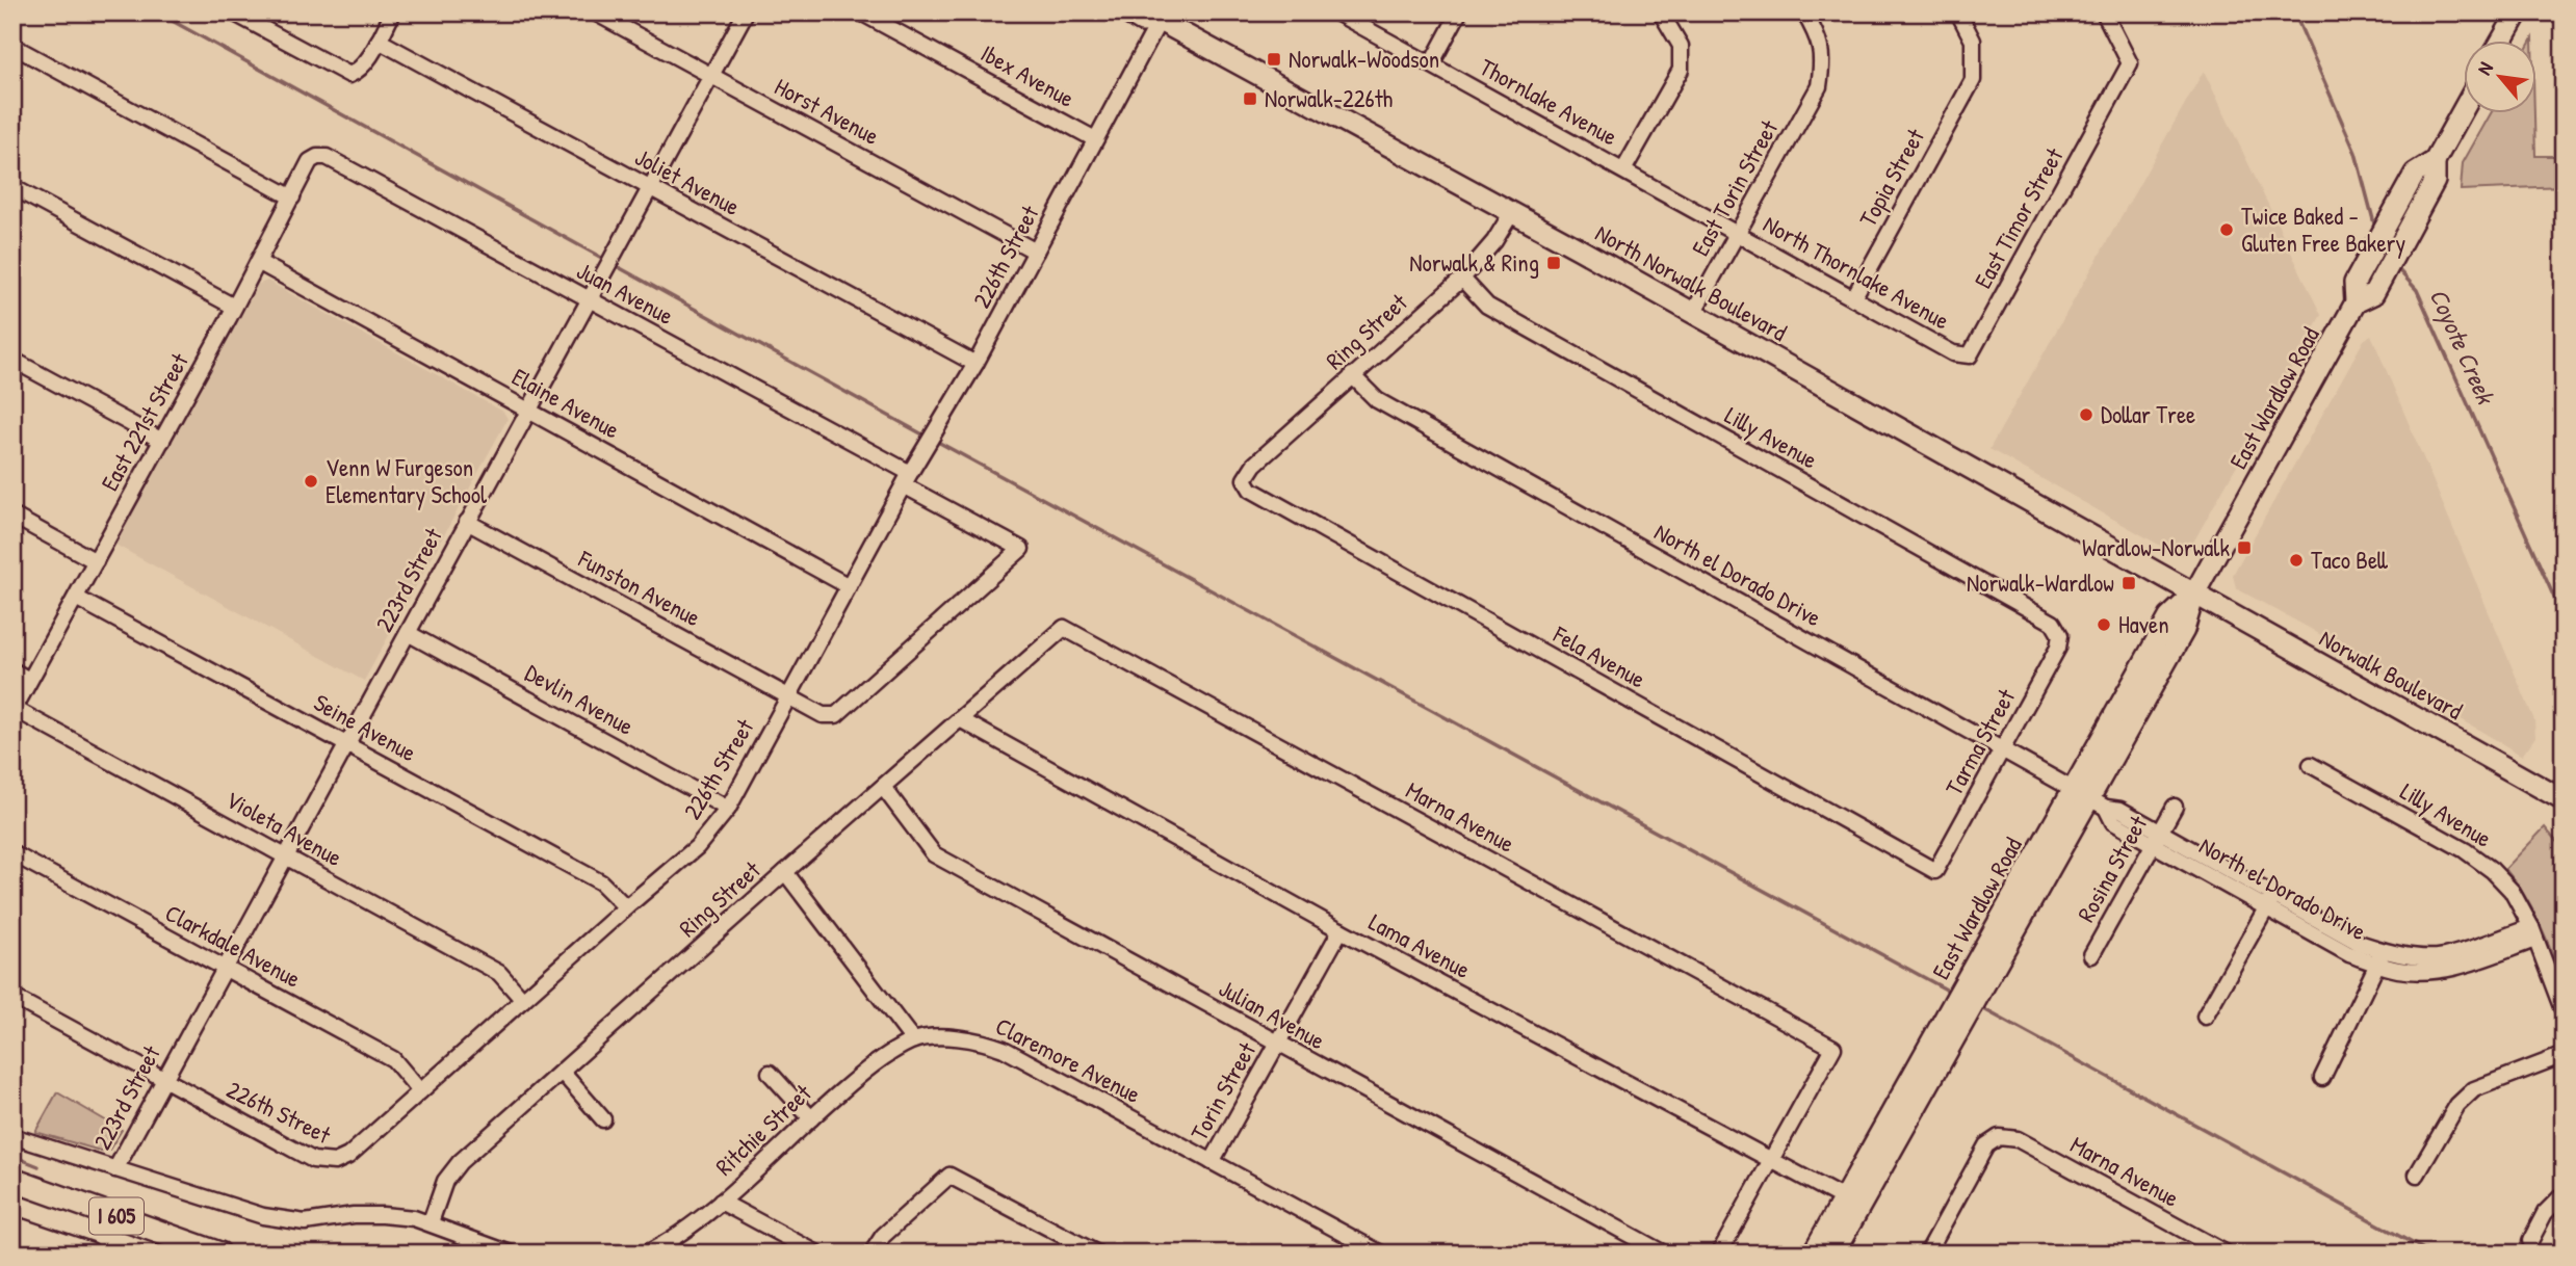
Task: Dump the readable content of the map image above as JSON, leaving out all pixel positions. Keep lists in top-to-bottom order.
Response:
{
  "streets": {
    "highway": ["I 605"],
    "main road": ["North Norwalk Boulevard", "East Wardlow Road", "Norwalk Boulevard"],
    "street": [
      "Ibex Avenue",
      "Thornlake Avenue",
      "Horst Avenue",
      "Topia Street",
      "Joliet Avenue",
      "East Torin Street",
      "East Timor Street",
      "226th Street",
      "North Thornlake Avenue",
      "Juan Avenue",
      "Ring Street",
      "Elaine Avenue",
      "East 221st Street",
      "Lilly Avenue",
      "North el Dorado Drive",
      "223rd Street",
      "Funston Avenue",
      "Fela Avenue",
      "Devlin Avenue",
      "Seine Avenue",
      "Tarma Street",
      "Marna Avenue",
      "Violeta Avenue",
      "Rosina Street",
      "Clarkdale Avenue",
      "Lama Avenue",
      "Julian Avenue",
      "Claremore Avenue",
      "Torin Street",
      "Ritchie Street"
    ]
  },
  "crossings": [
    ["Ibex Avenue", "226th Street"],
    ["Thornlake Avenue", "East Torin Street"],
    ["Thornlake Avenue", "North Thornlake Avenue"],
    ["Horst Avenue", "226th Street"],
    ["Horst Avenue", "223rd Street"],
    ["Topia Street", "North Thornlake Avenue"],
    ["Joliet Avenue", "226th Street"],
    ["Joliet Avenue", "223rd Street"],
    ["East Torin Street", "North Thornlake Avenue"],
    ["East Torin Street", "North Norwalk Boulevard"],
    ["East Timor Street", "North Thornlake Avenue"],
    ["226th Street", "North Norwalk Boulevard"],
    ["226th Street", "Juan Avenue"],
    ["226th Street", "Elaine Avenue"],
    ["226th Street", "223rd Street"],
    ["226th Street", "Funston Avenue"],
    ["226th Street", "Devlin Avenue"],
    ["226th Street", "Seine Avenue"],
    ["226th Street", "Violeta Avenue"],
    ["226th Street", "Clarkdale Avenue"],
    ["North Norwalk Boulevard", "Ring Street"],
    ["North Norwalk Boulevard", "East Wardlow Road"],
    ["North Norwalk Boulevard", "Norwalk Boulevard"],
    ["Juan Avenue", "East 221st Street"],
    ["Juan Avenue", "223rd Street"],
    ["Juan Avenue", "Funston Avenue"],
    ["Ring Street", "Lilly Avenue"],
    ["Ring Street", "North el Dorado Drive"],
    ["Ring Street", "Fela Avenue"],
    ["Ring Street", "Marna Avenue"],
    ["Ring Street", "Lama Avenue"],
    ["Ring Street", "Julian Avenue"],
    ["East Wardlow Road", "North el Dorado Drive"],
    ["East Wardlow Road", "Norwalk Boulevard"],
    ["East Wardlow Road", "Lama Avenue"],
    ["Elaine Avenue", "East 221st Street"],
    ["Elaine Avenue", "223rd Street"],
    ["East 221st Street", "Seine Avenue"],
    ["East 221st Street", "Violeta Avenue"],
    ["Lilly Avenue", "North el Dorado Drive"],
    ["Lilly Avenue", "Tarma Street"],
    ["North el Dorado Drive", "Tarma Street"],
    ["North el Dorado Drive", "Rosina Street"],
    ["223rd Street", "Funston Avenue"],
    ["223rd Street", "Devlin Avenue"],
    ["223rd Street", "Seine Avenue"],
    ["223rd Street", "Violeta Avenue"],
    ["223rd Street", "Clarkdale Avenue"],
    ["Fela Avenue", "Tarma Street"],
    ["Marna Avenue", "Lama Avenue"],
    ["Lama Avenue", "Torin Street"],
    ["Julian Avenue", "Torin Street"],
    ["Claremore Avenue", "Torin Street"],
    ["Claremore Avenue", "Ritchie Street"]
  ],
  "water": ["Coyote Creek"],
  "places": {
    "transit": [
      "Norwalk-Woodson",
      "Norwalk-226th",
      "Norwalk & Ring",
      "Wardlow-Norwalk",
      "Norwalk-Wardlow"
    ],
    "other": [
      "Twice Baked - Gluten Free Bakery",
      "Dollar Tree",
      "Venn W Furgeson Elementary School",
      "Taco Bell",
      "Haven"
    ]
  },
  "north": "top left"
}
